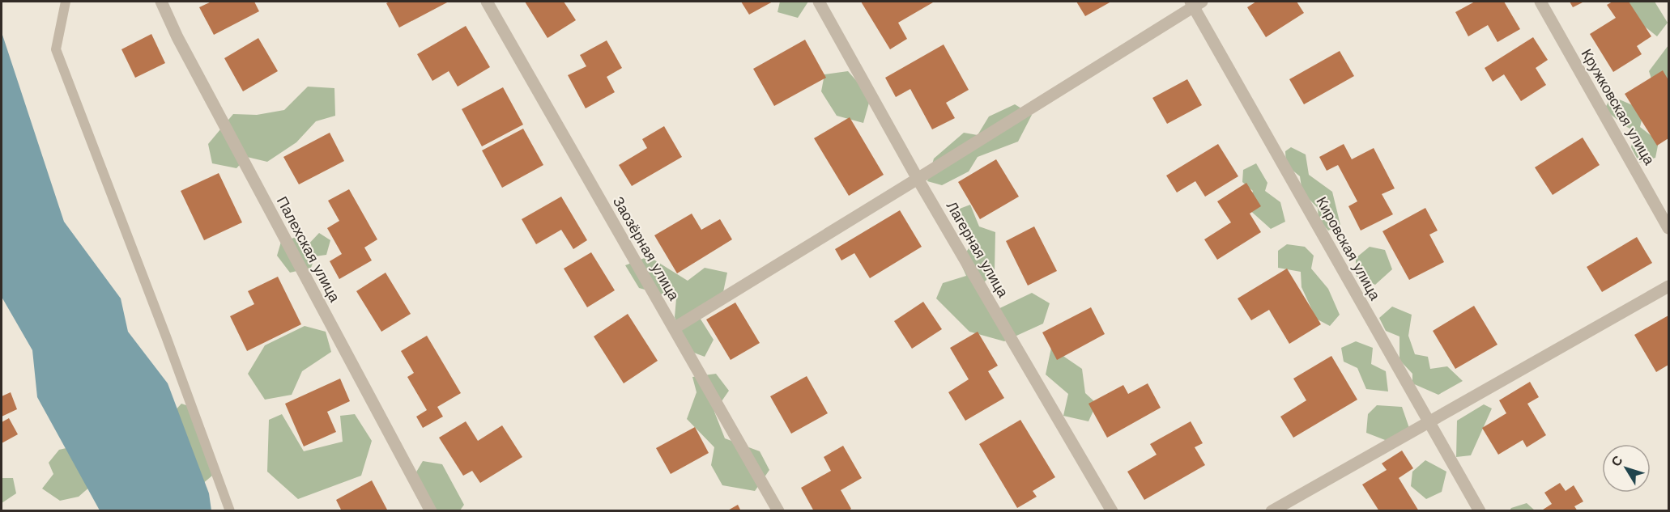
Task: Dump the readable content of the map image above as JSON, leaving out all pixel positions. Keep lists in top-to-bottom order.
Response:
{
  "streets": {
    "street": [
      "Кружковская улица",
      "Заозёрная улица",
      "Кировская улица",
      "Палехская улица",
      "Лагерная улица"
    ]
  },
  "north": "top left"
}
